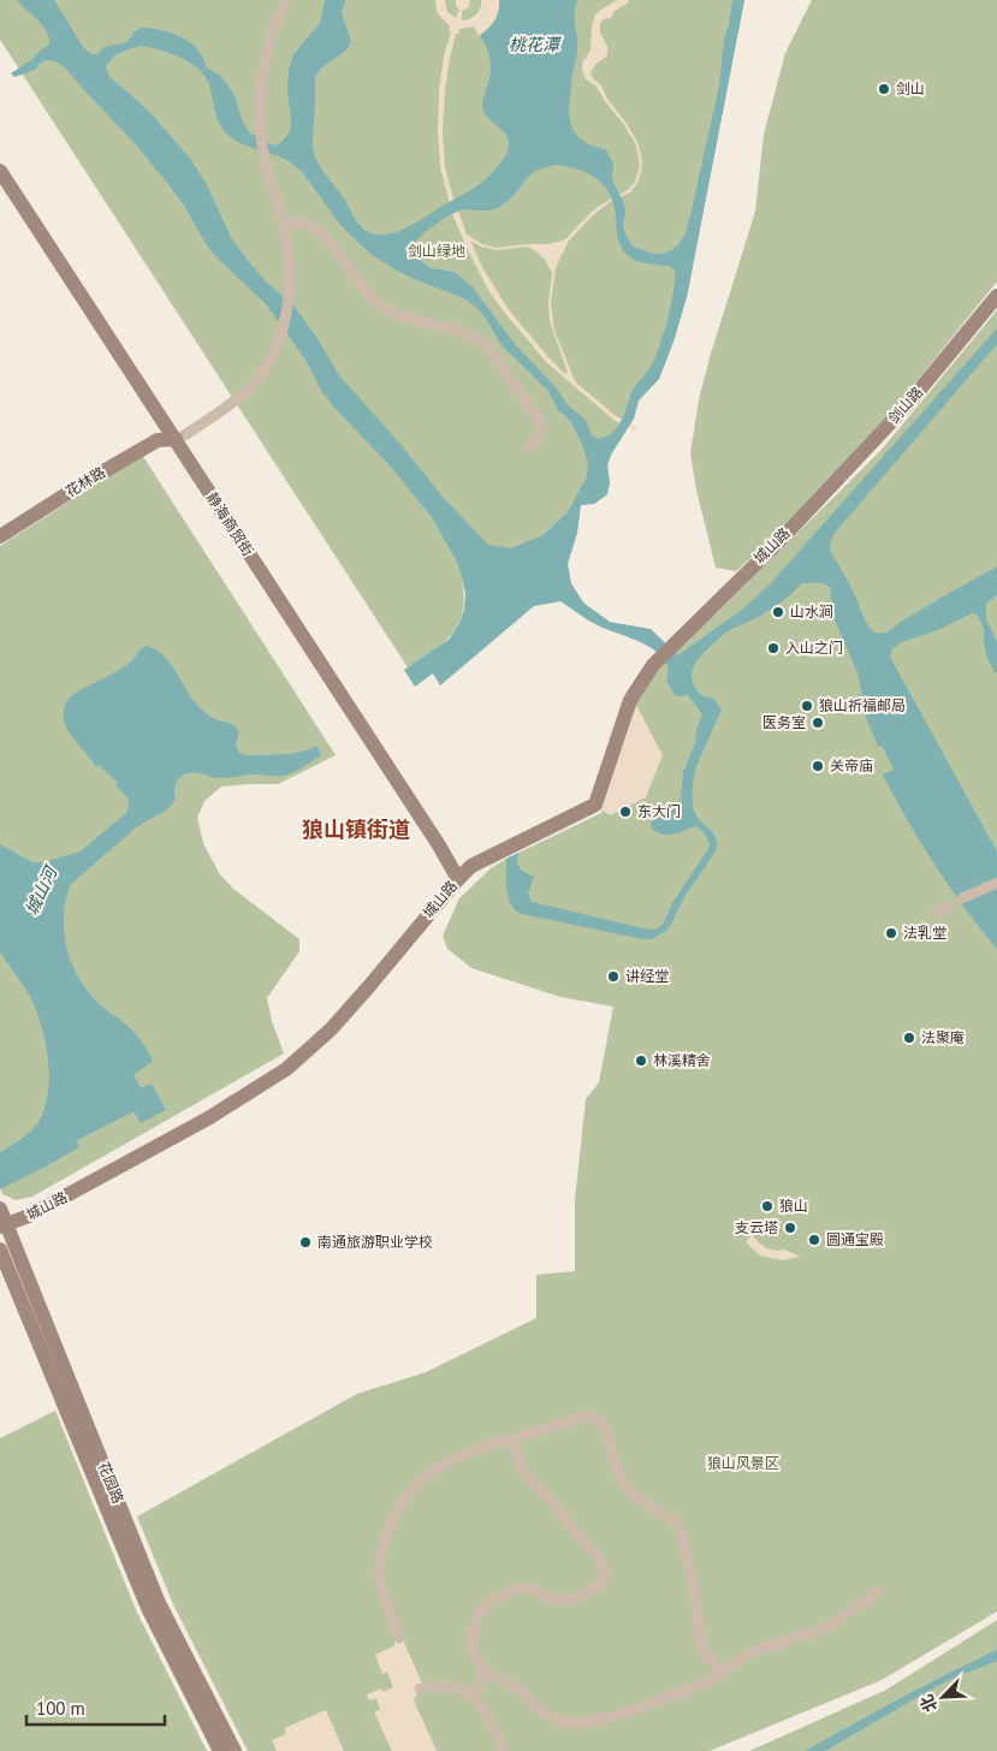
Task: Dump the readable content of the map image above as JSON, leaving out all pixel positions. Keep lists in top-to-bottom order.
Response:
{
  "streets": {
    "street": [
      "剑山路",
      "花林路",
      "静海商贸街",
      "城山路",
      "花园路"
    ]
  },
  "crossings": [
    ["剑山路", "城山路"],
    ["花林路", "静海商贸街"],
    ["静海商贸街", "城山路"],
    ["城山路", "花园路"]
  ],
  "districts": ["狼山镇街道"],
  "water": ["桃花潭", "城山河"],
  "parks": ["剑山绿地", "狼山风景区"],
  "places": [
    "剑山",
    "山水涧",
    "入山之门",
    "狼山祈福邮局",
    "医务室",
    "关帝庙",
    "东大门",
    "法乳堂",
    "讲经堂",
    "法聚庵",
    "林溪精舍",
    "狼山",
    "支云塔",
    "圆通宝殿",
    "南通旅游职业学校"
  ],
  "scale_bar": "100 m",
  "north": "bottom left"
}
